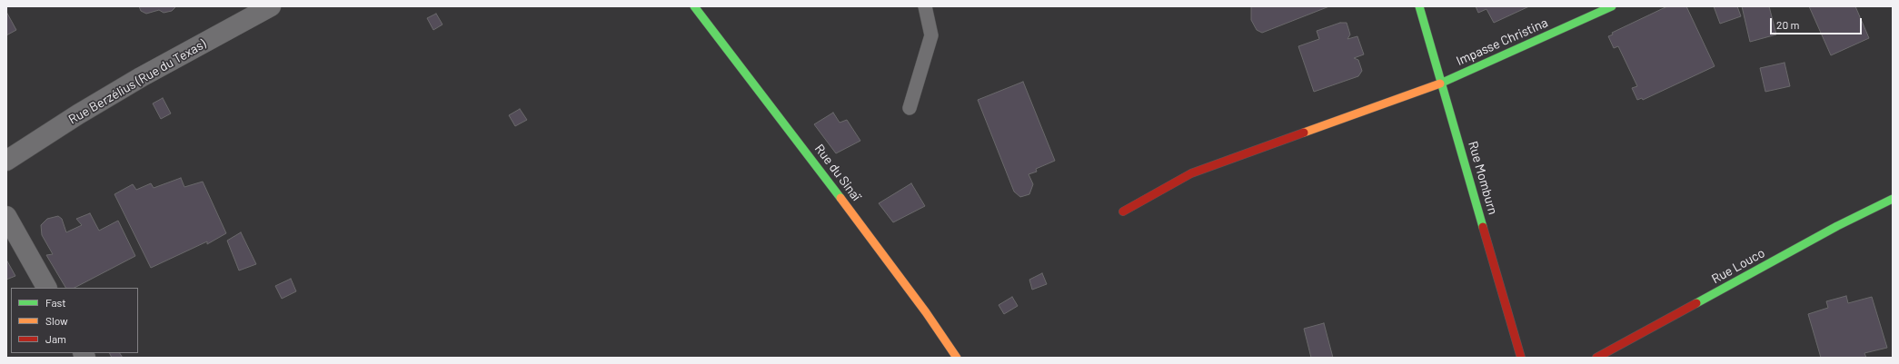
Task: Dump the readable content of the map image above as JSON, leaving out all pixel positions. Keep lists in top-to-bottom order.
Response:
{
  "streets": {
    "street": [
      "Impasse Christina",
      "Rue Berzélius (Rue du Texas)",
      "Rue du Sinaï",
      "Rue Momburn",
      "Rue Louco"
    ]
  },
  "crossings": [
    ["Impasse Christina", "Rue Momburn"]
  ],
  "legend": ["Fast", "Slow", "Jam"],
  "scale_bar": "20 m"
}
